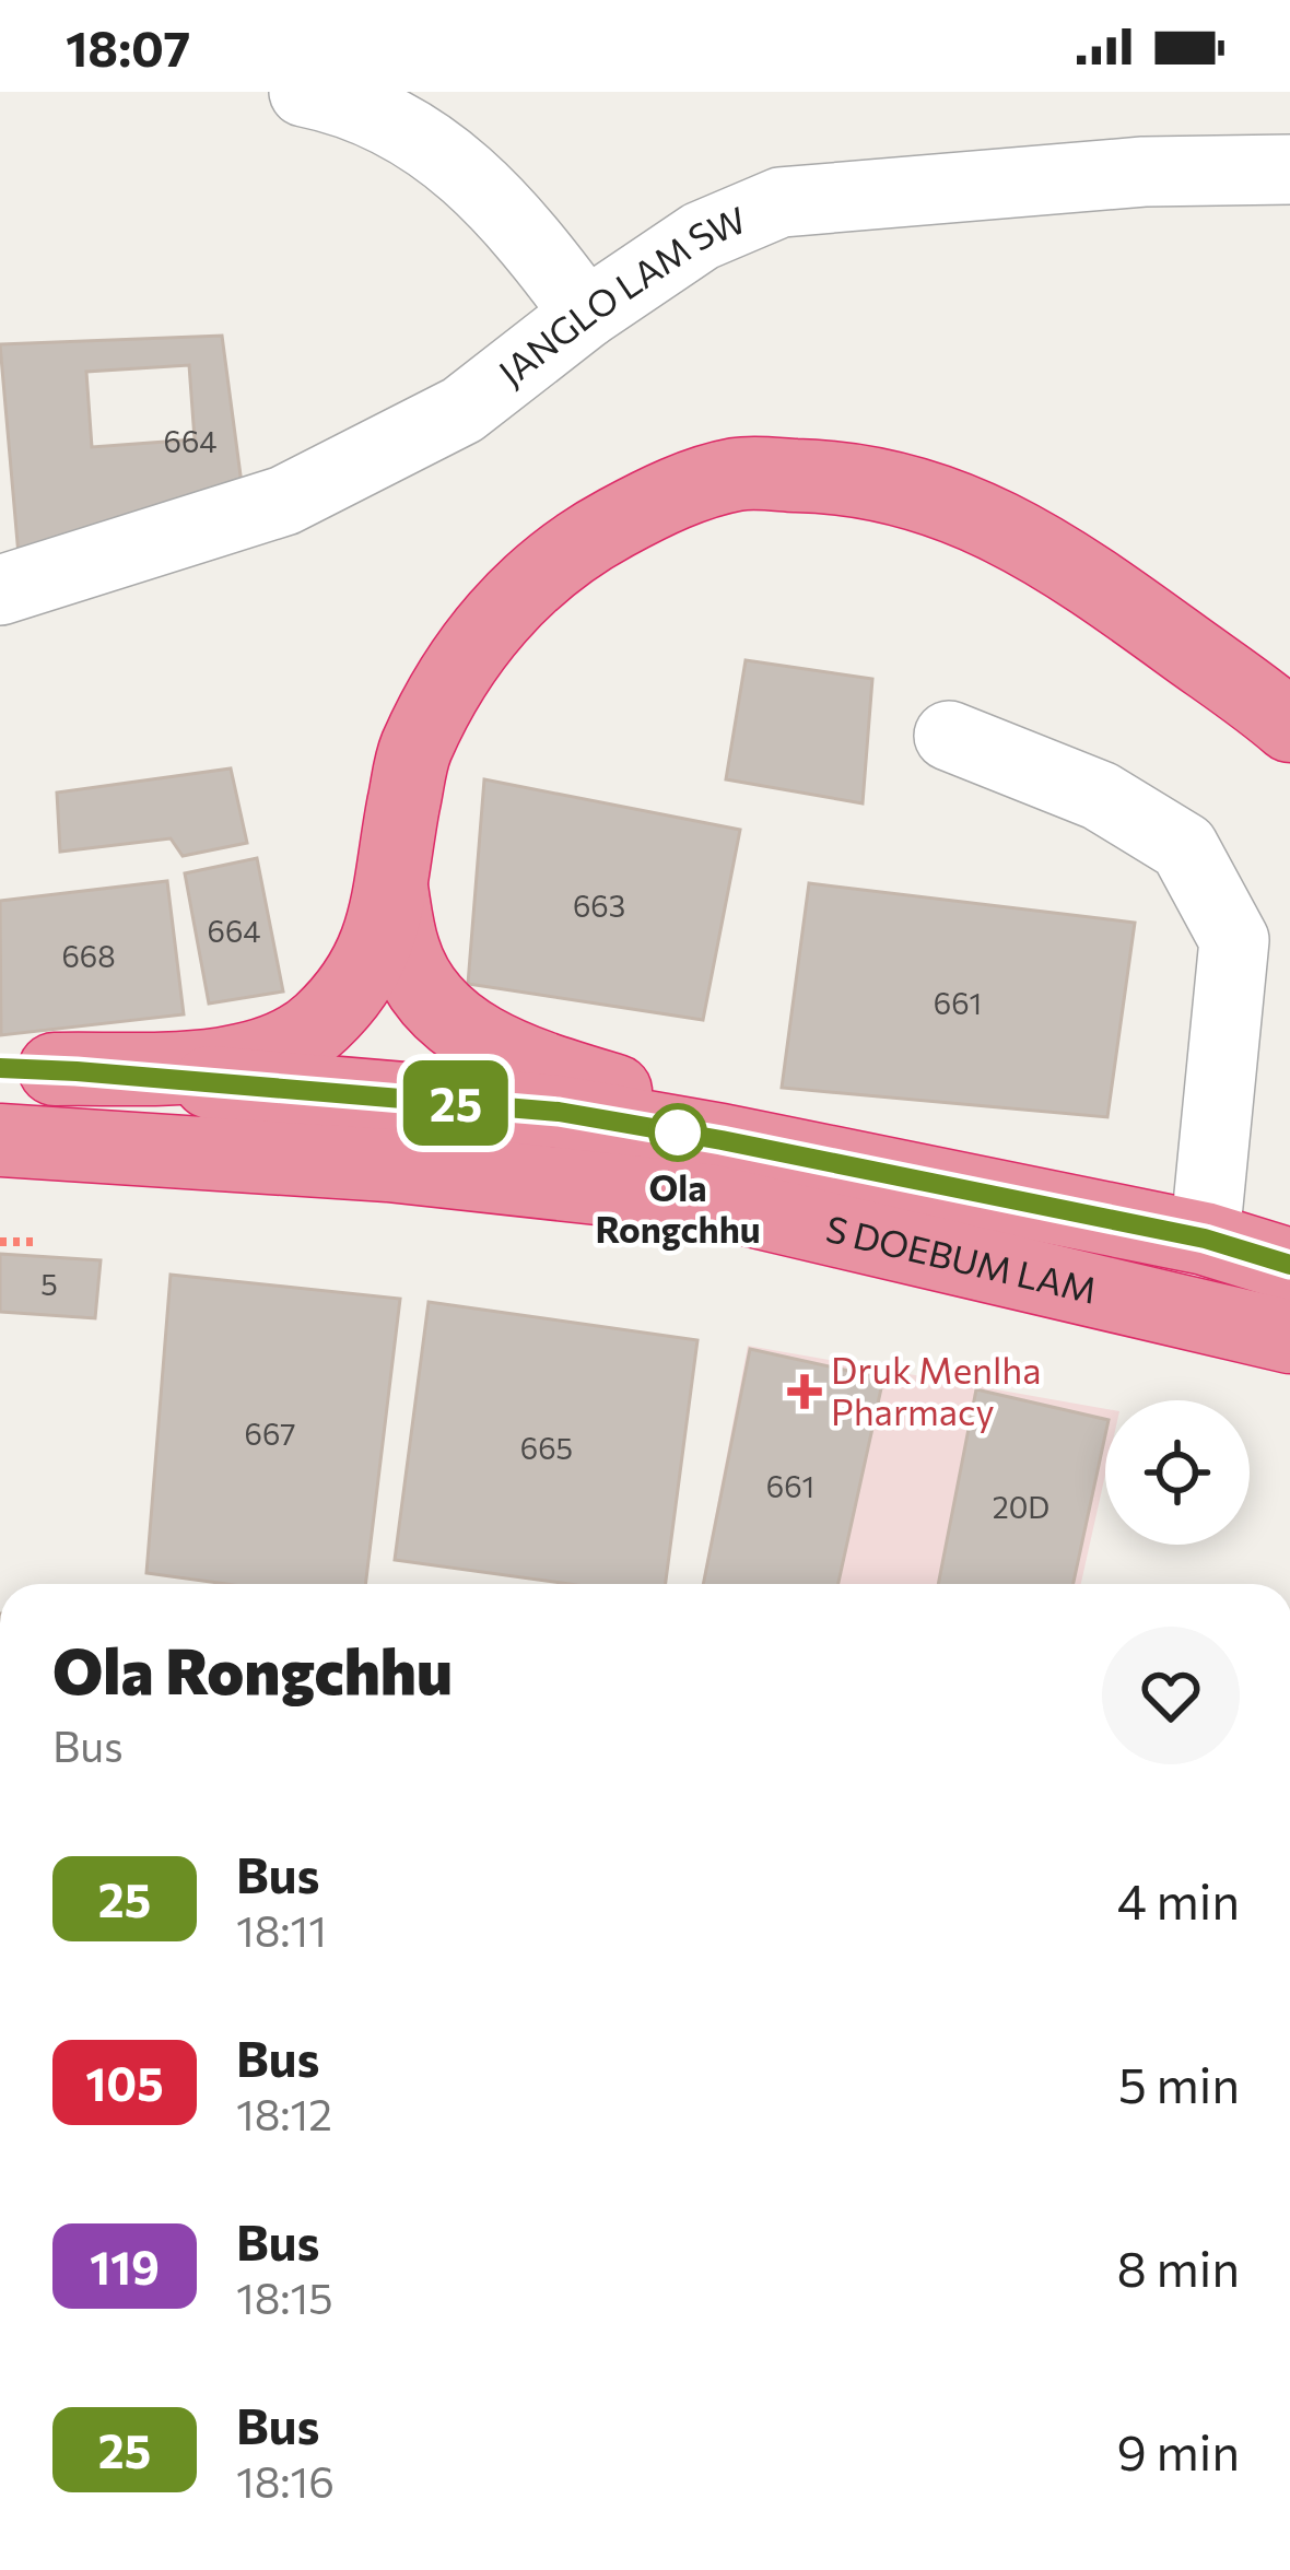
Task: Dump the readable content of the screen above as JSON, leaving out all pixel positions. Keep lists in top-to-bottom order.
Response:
{
  "streets": {
    "highway": ["S DOEBUM LAM"],
    "street": ["JANGLO LAM SW"]
  },
  "places": {
    "other": ["Ola Rongchhu"],
    "health": ["Druk Menlha Pharmacy"]
  },
  "lines": ["bus line 25"],
  "house_numbers": [
    "664",
    "663",
    "664",
    "668",
    "661",
    "5",
    "667",
    "665",
    "661",
    "20D"
  ],
  "page": {
    "status": "18:07",
    "on_map": "25",
    "heading": ["Ola Rongchhu", "Bus"],
    "list": [
      {
        "mark": "25",
        "name": "Bus",
        "note": "18:11",
        "value": "4 min"
      },
      {
        "mark": "105",
        "name": "Bus",
        "note": "18:12",
        "value": "5 min"
      },
      {
        "mark": "119",
        "name": "Bus",
        "note": "18:15",
        "value": "8 min"
      },
      {
        "mark": "25",
        "name": "Bus",
        "note": "18:16",
        "value": "9 min"
      }
    ]
  }
}
